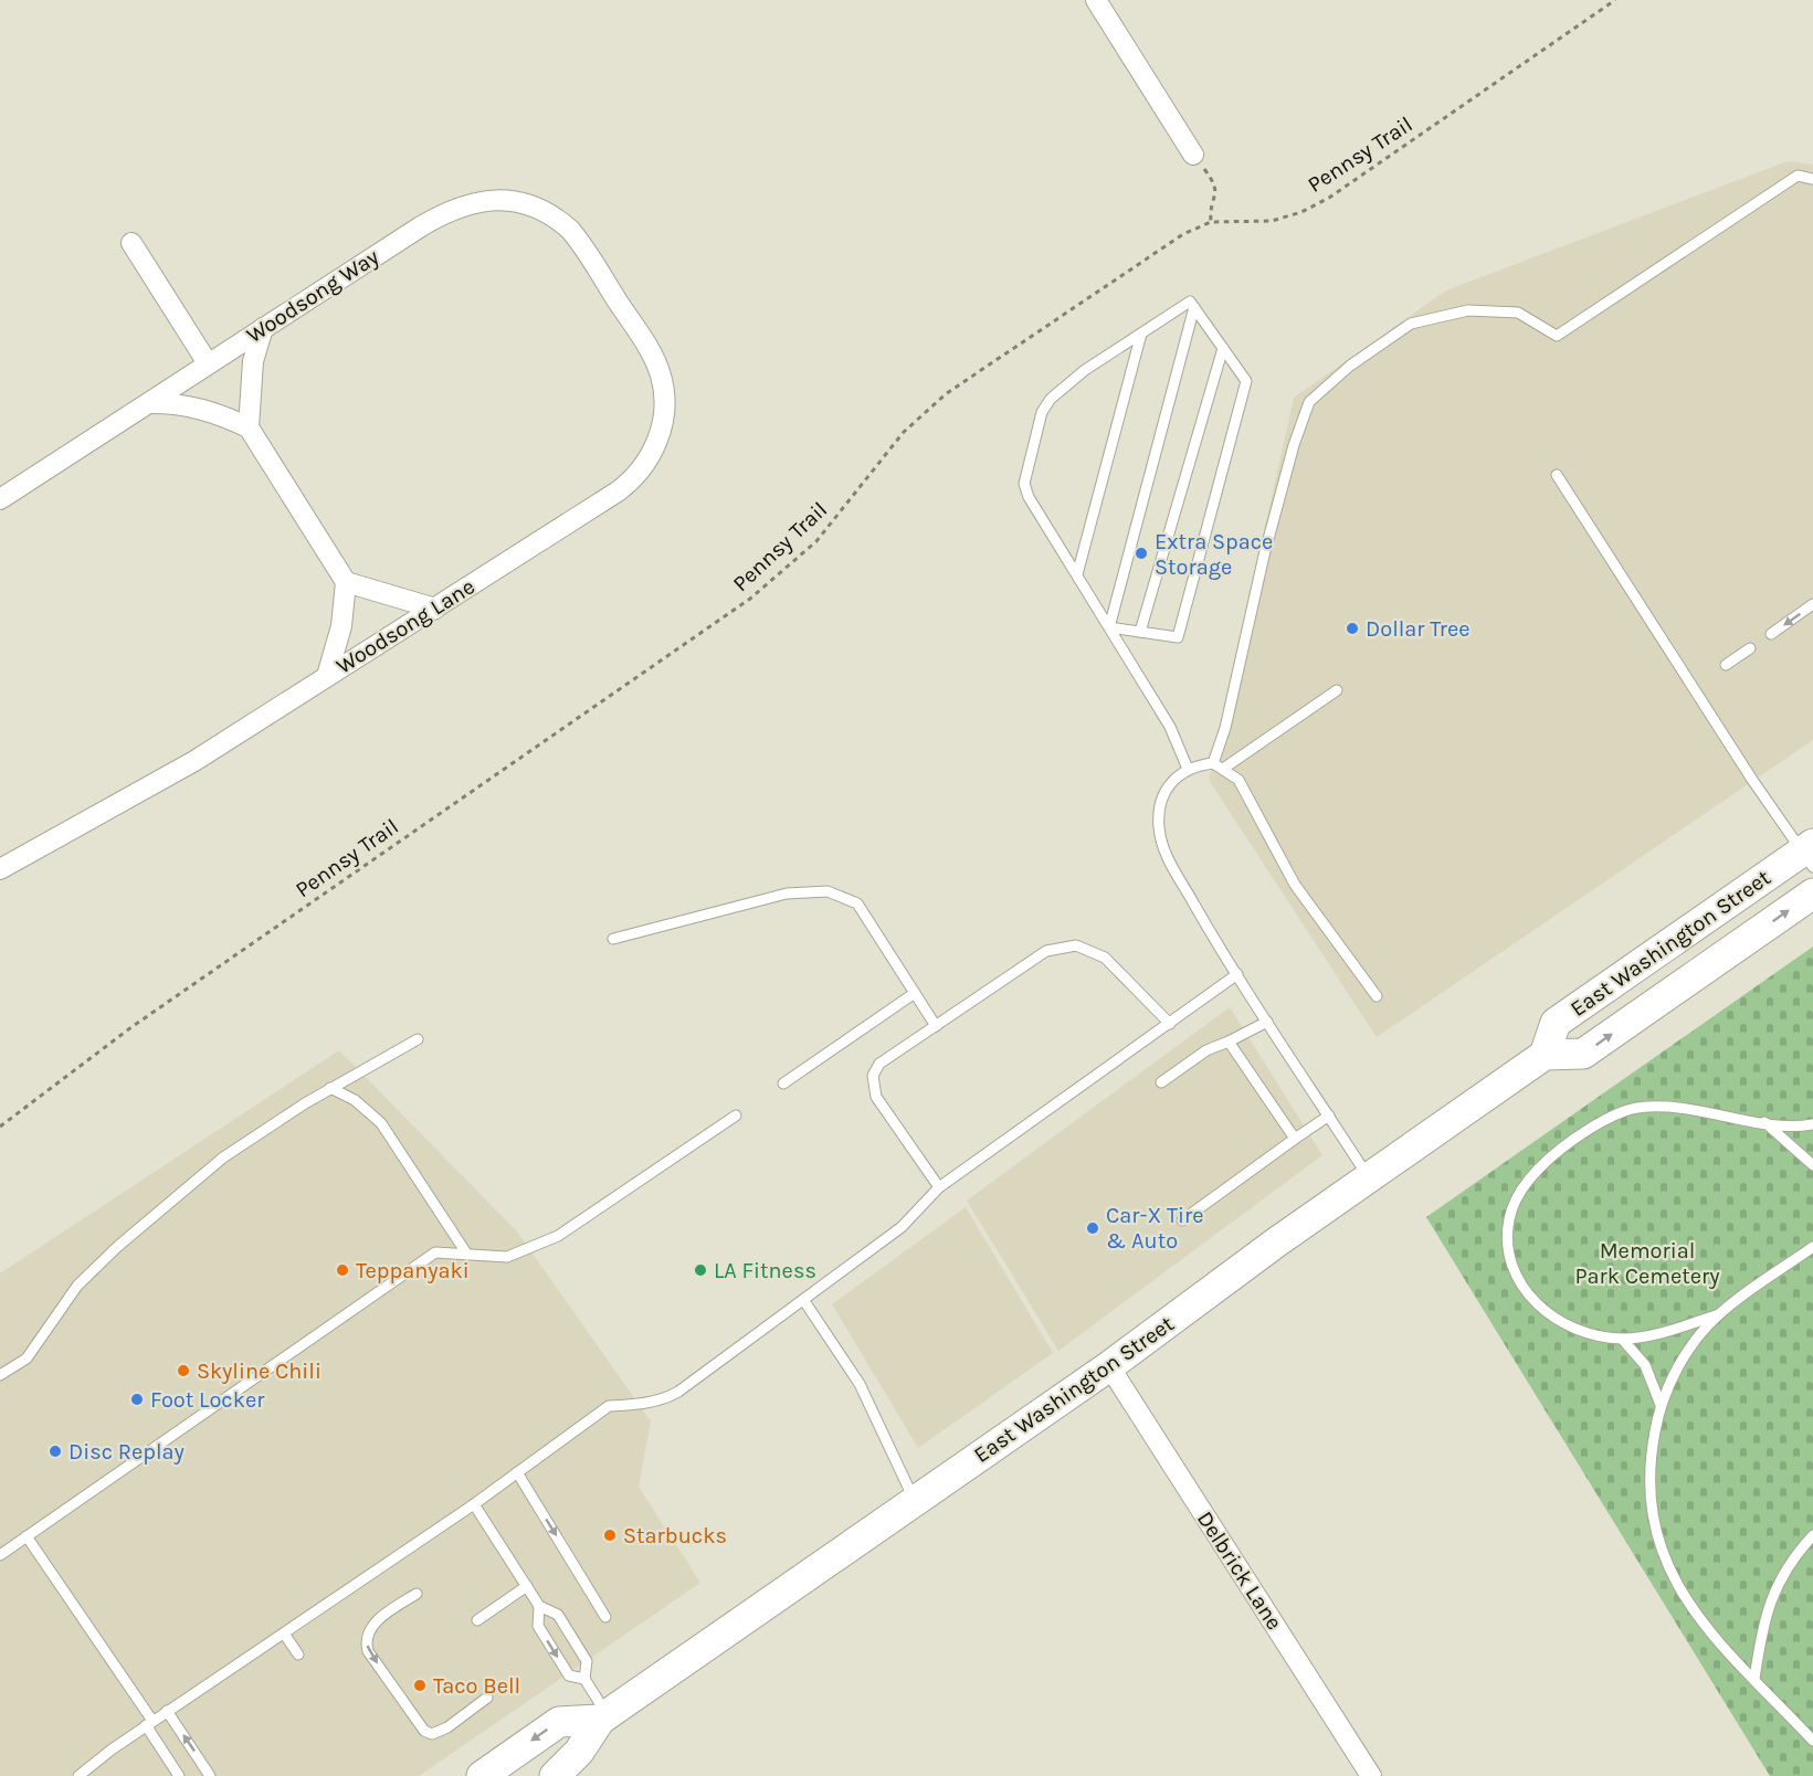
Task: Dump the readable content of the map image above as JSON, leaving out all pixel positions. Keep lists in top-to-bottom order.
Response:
{
  "streets": {
    "main road": ["East Washington Street"],
    "street": ["Woodsong Way", "Woodsong Lane", "Delbrick Lane"],
    "path": ["Pennsy Trail"]
  },
  "crossings": [
    ["Woodsong Way", "Woodsong Lane"],
    ["East Washington Street", "Delbrick Lane"]
  ],
  "parks": ["Memorial Park Cemetery"],
  "places": [
    "Extra Space Storage",
    "Dollar Tree",
    "Car-X Tire & Auto",
    "Teppanyaki",
    "LA Fitness",
    "Skyline Chili",
    "Foot Locker",
    "Disc Replay",
    "Starbucks",
    "Taco Bell"
  ]
}
